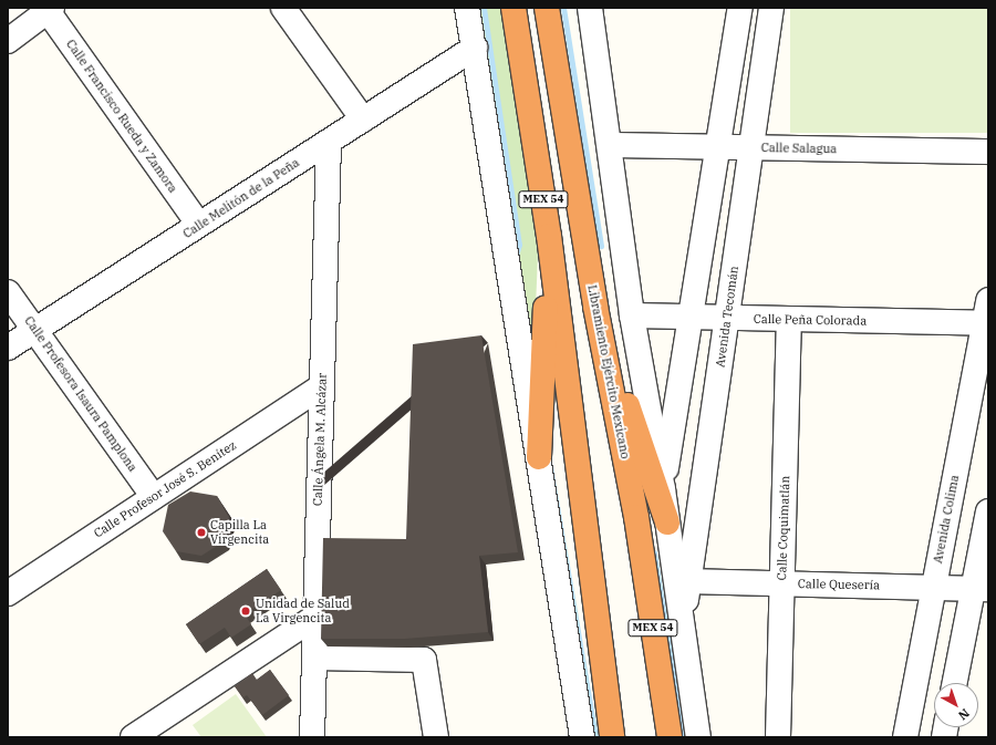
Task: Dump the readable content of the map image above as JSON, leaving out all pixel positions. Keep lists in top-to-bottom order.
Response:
{
  "streets": {
    "highway": ["MEX 54", "Libramiento Ejército Mexicano"],
    "street": [
      "Calle Francisco Rueda y Zamora",
      "Calle Salagua",
      "Calle Melitón de la Peña",
      "Avenida Tecomán",
      "Calle Peña Colorada",
      "Calle Profesora Isaura Pamplona",
      "Calle Ángela M. Alcázar",
      "Calle Profesor José S. Benítez",
      "Avenida Colima",
      "Calle Coquimatlán",
      "Calle Quesería"
    ]
  },
  "crossings": [
    ["Calle Francisco Rueda y Zamora", "Calle Melitón de la Peña"],
    ["Calle Salagua", "Avenida Tecomán"],
    ["Calle Melitón de la Peña", "Calle Profesora Isaura Pamplona"],
    ["Calle Melitón de la Peña", "Calle Ángela M. Alcázar"],
    ["Avenida Tecomán", "Calle Peña Colorada"],
    ["Avenida Tecomán", "Calle Quesería"],
    ["Calle Peña Colorada", "Avenida Colima"],
    ["Calle Peña Colorada", "Calle Coquimatlán"],
    ["Calle Profesora Isaura Pamplona", "Calle Profesor José S. Benítez"],
    ["Calle Ángela M. Alcázar", "Calle Profesor José S. Benítez"],
    ["Avenida Colima", "Calle Quesería"],
    ["Calle Coquimatlán", "Calle Quesería"]
  ],
  "places": ["Capilla La Virgencita", "Unidad de Salud La Virgencita"],
  "north": "bottom right"
}
